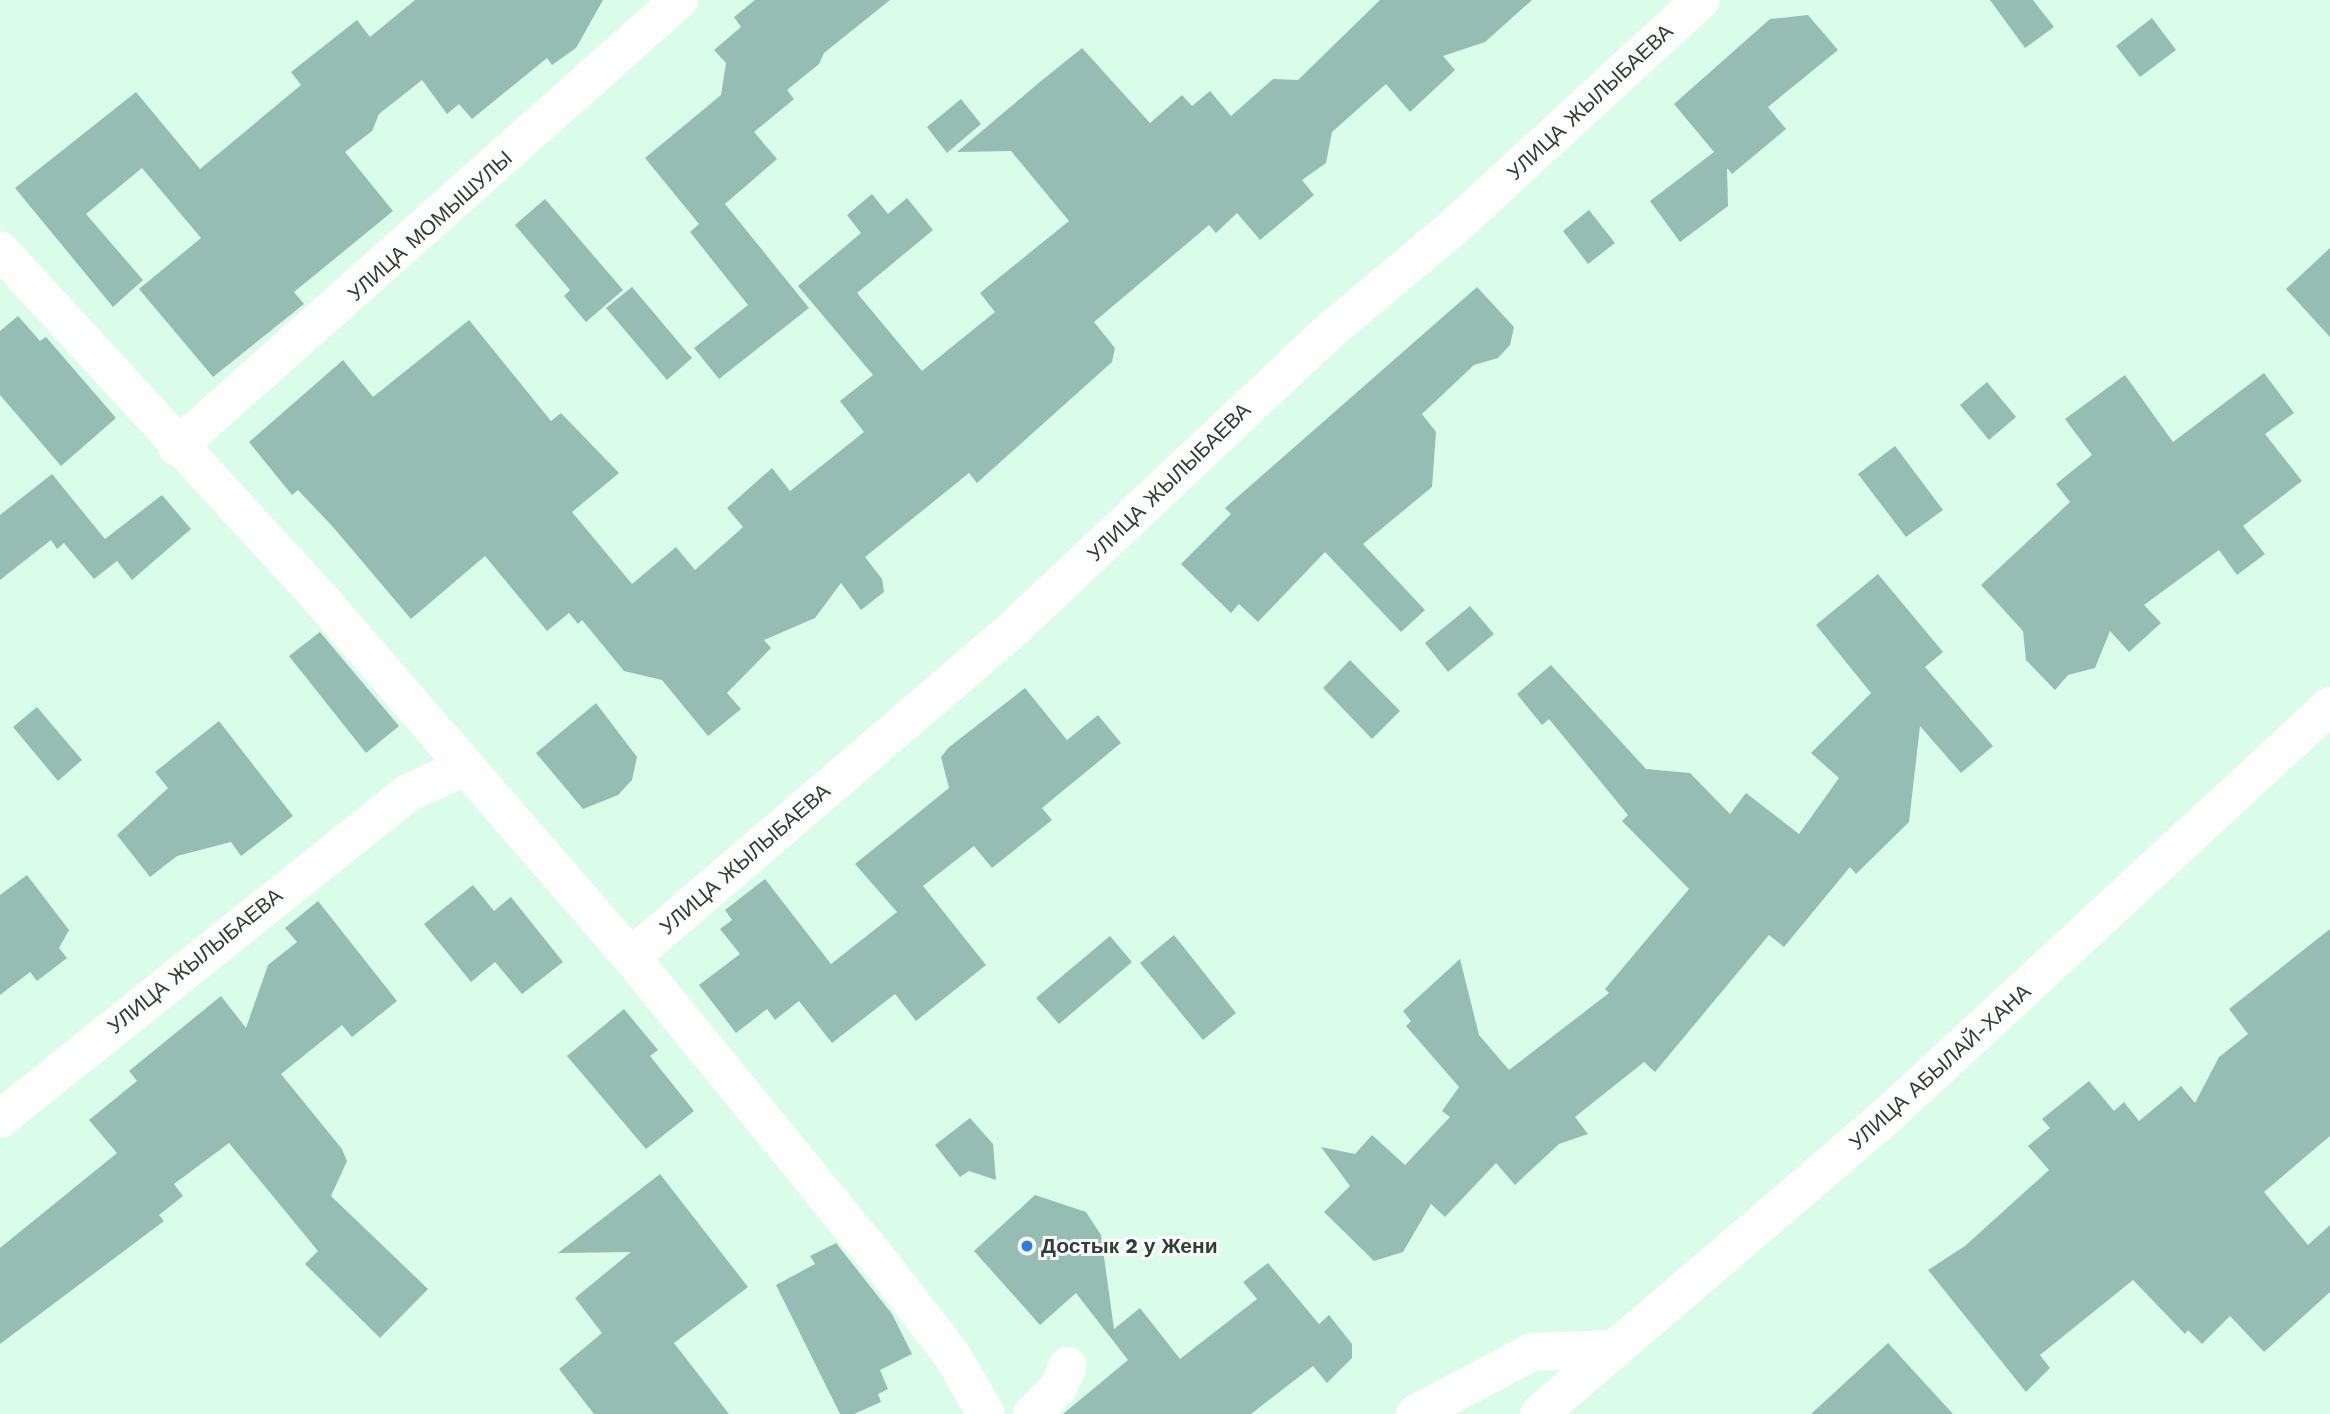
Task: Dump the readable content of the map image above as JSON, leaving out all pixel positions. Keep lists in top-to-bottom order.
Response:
{
  "streets": {
    "street": ["УЛИЦА ЖЫЛЫБАЕВА", "УЛИЦА МОМЫШУЛЫ", "УЛИЦА АБЫЛАЙ-ХАНА"]
  },
  "places": ["Достык 2 у Жени"]
}
